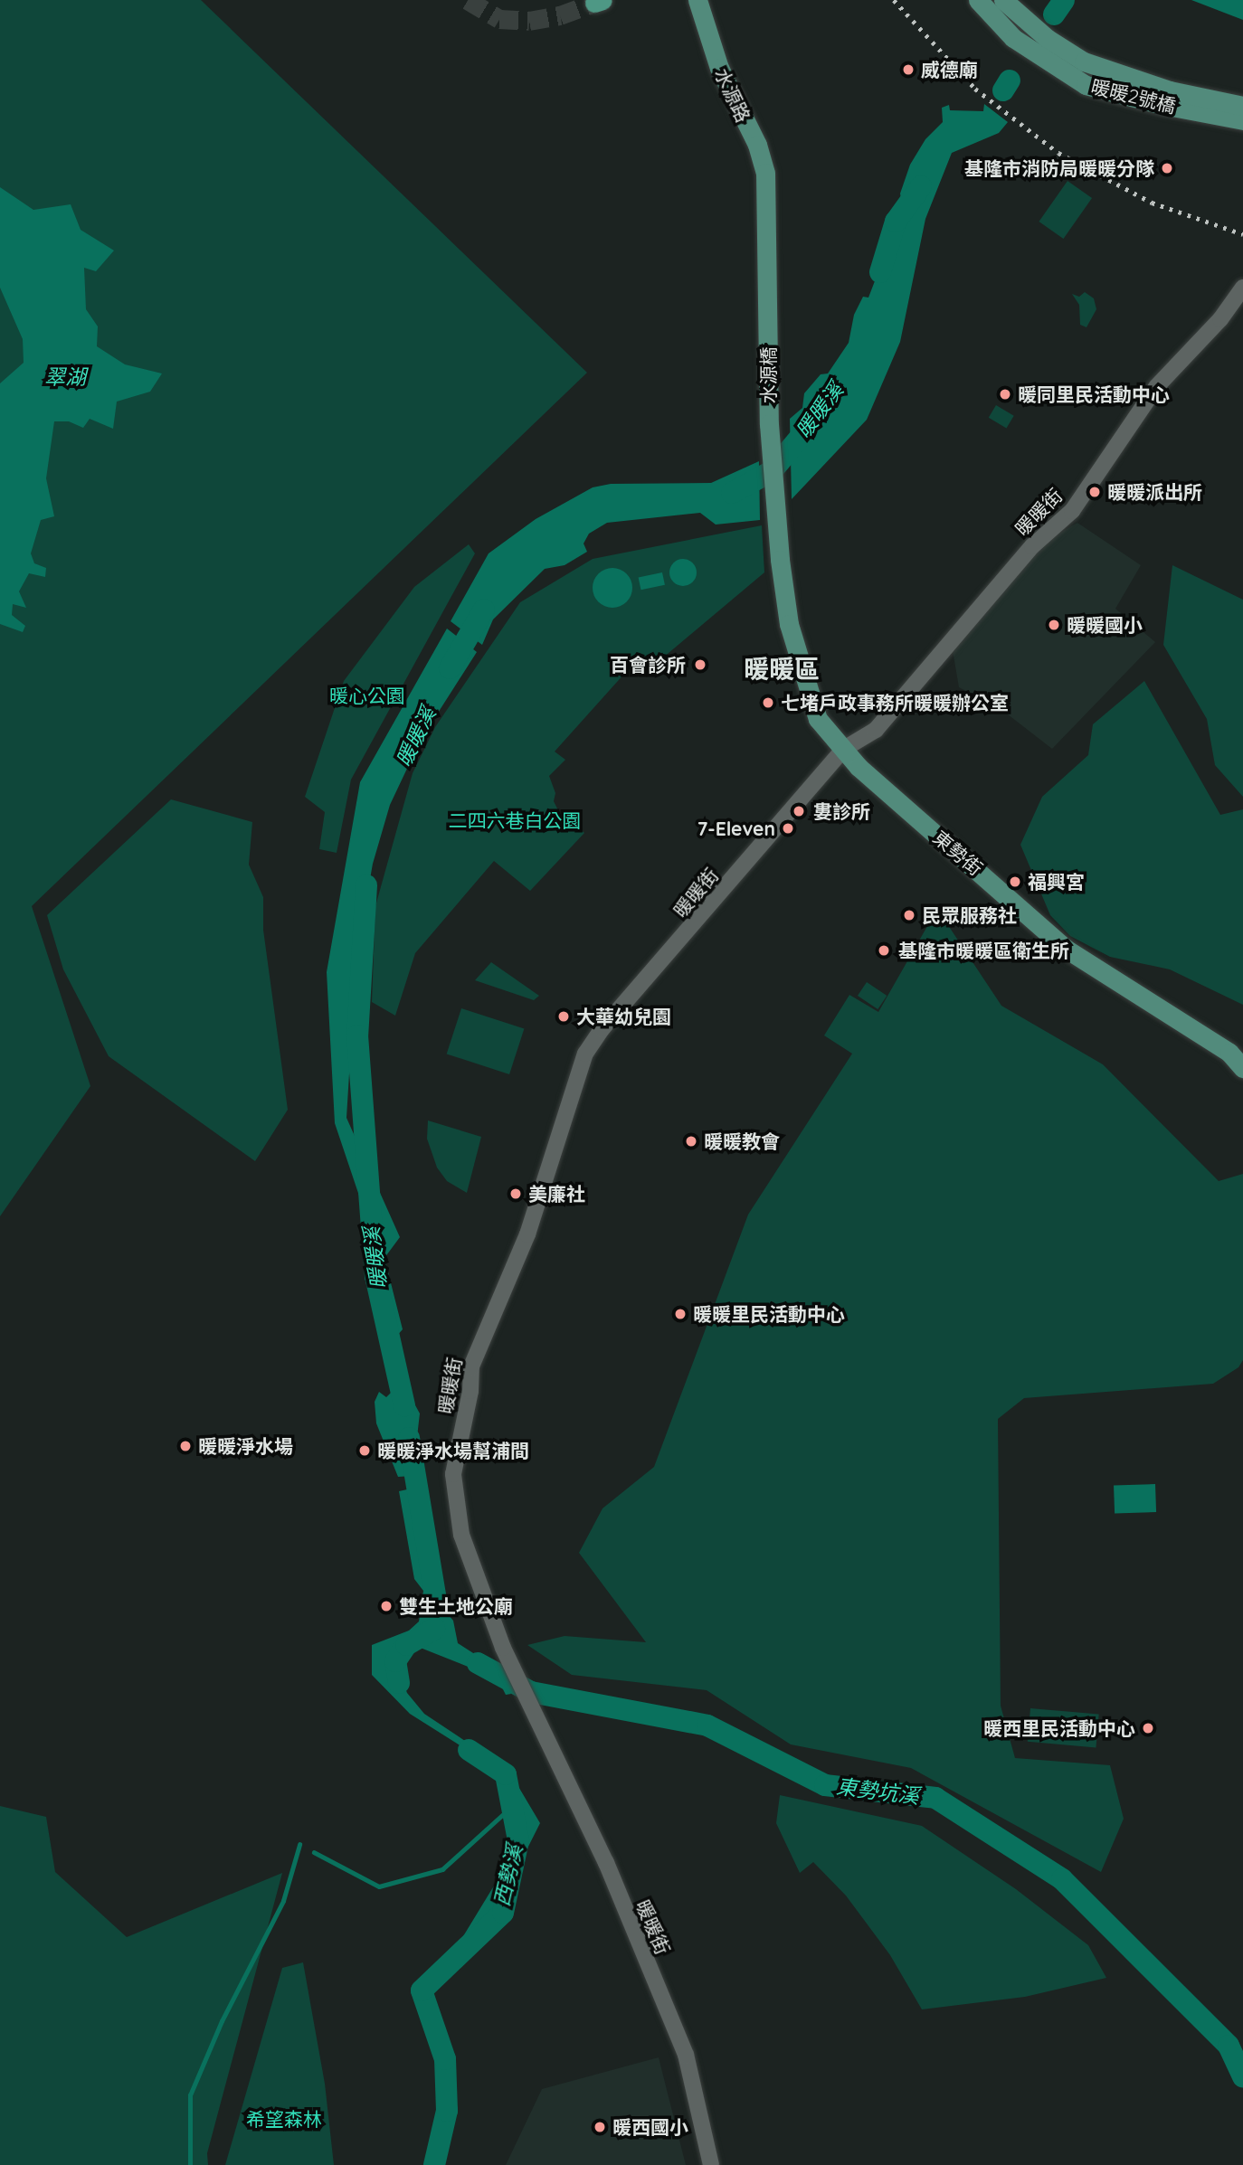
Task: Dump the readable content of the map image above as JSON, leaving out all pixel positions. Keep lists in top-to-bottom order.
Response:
{
  "streets": {
    "main road": [
      "水源路",
      "暖暖2號橋",
      "水源橋",
      "東勢街"
    ],
    "street": ["暖暖街"]
  },
  "crossings": [
    ["水源路", "水源橋"],
    ["水源橋", "東勢街"],
    ["暖暖街", "東勢街"]
  ],
  "districts": ["暖暖區"],
  "water": [
    "翠湖",
    "暖暖溪",
    "東勢坑溪",
    "西勢溪"
  ],
  "parks": ["暖心公園", "二四六巷白公園", "希望森林"],
  "places": [
    "威德廟",
    "基隆市消防局暖暖分隊",
    "暖同里民活動中心",
    "暖暖派出所",
    "暖暖國小",
    "百會診所",
    "七堵戶政事務所暖暖辦公室",
    "婁診所",
    "7-Eleven",
    "福興宮",
    "民眾服務社",
    "基隆市暖暖區衛生所",
    "大華幼兒園",
    "暖暖教會",
    "美廉社",
    "暖暖里民活動中心",
    "暖暖淨水場",
    "暖暖淨水場幫浦間",
    "雙生土地公廟",
    "暖西里民活動中心",
    "暖西國小"
  ]
}
